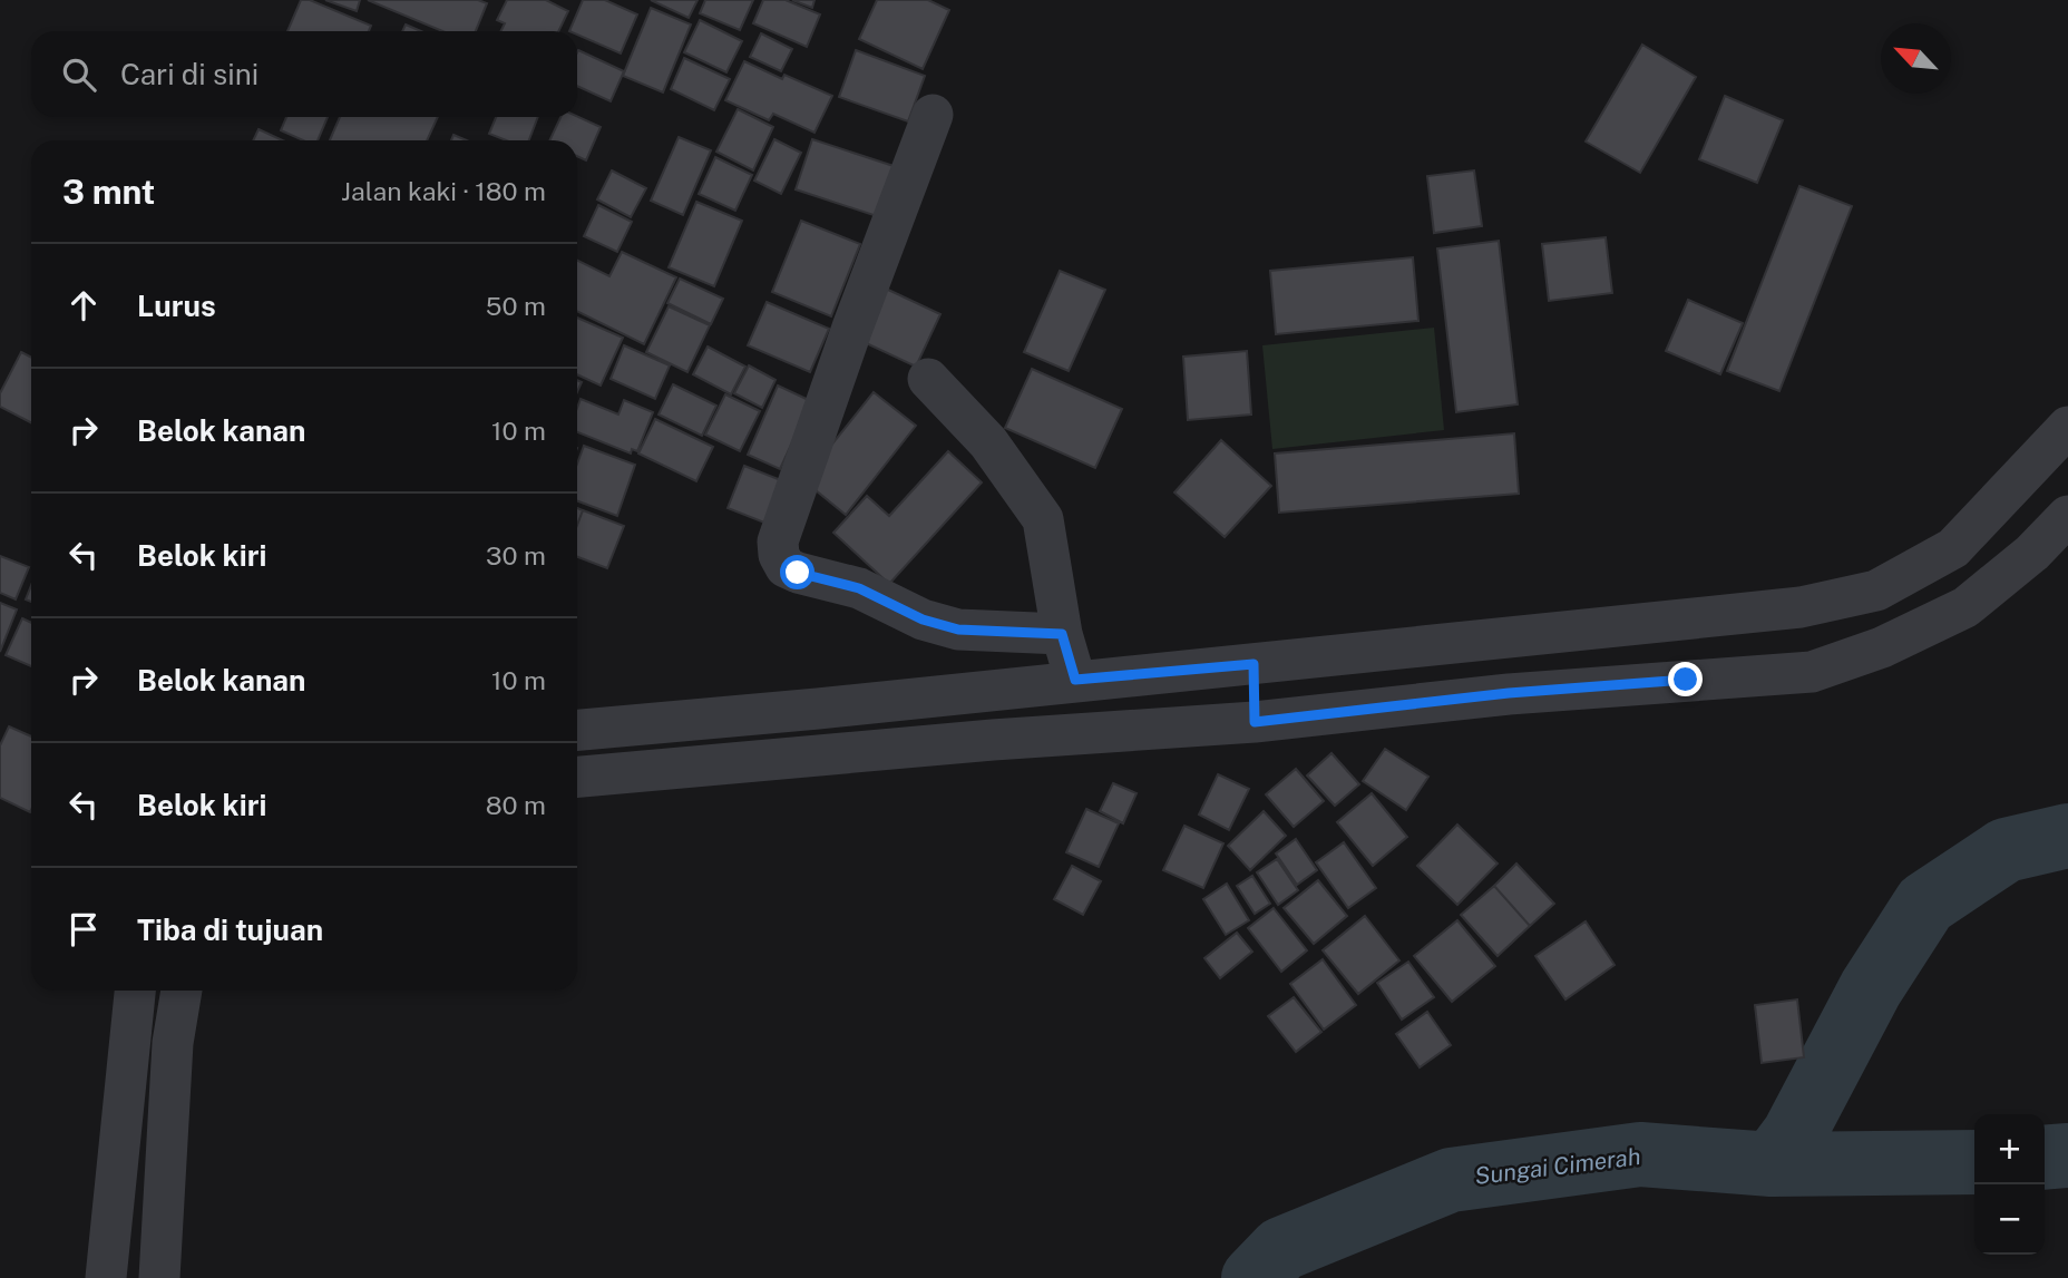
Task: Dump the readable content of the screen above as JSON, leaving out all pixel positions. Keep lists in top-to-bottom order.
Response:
{
  "water": ["Sungai Cimerah"],
  "north": "top left",
  "page": {
    "search": "Cari di sini",
    "heading": ["3 mnt", "Jalan kaki · 180 m"],
    "list": [
      ["Lurus", "50 m"],
      ["Belok kanan", "10 m"],
      ["Belok kiri", "30 m"],
      ["Belok kanan", "10 m"],
      ["Belok kiri", "80 m"],
      "Tiba di tujuan"
    ],
    "map_buttons": ["+", "−"]
  }
}
